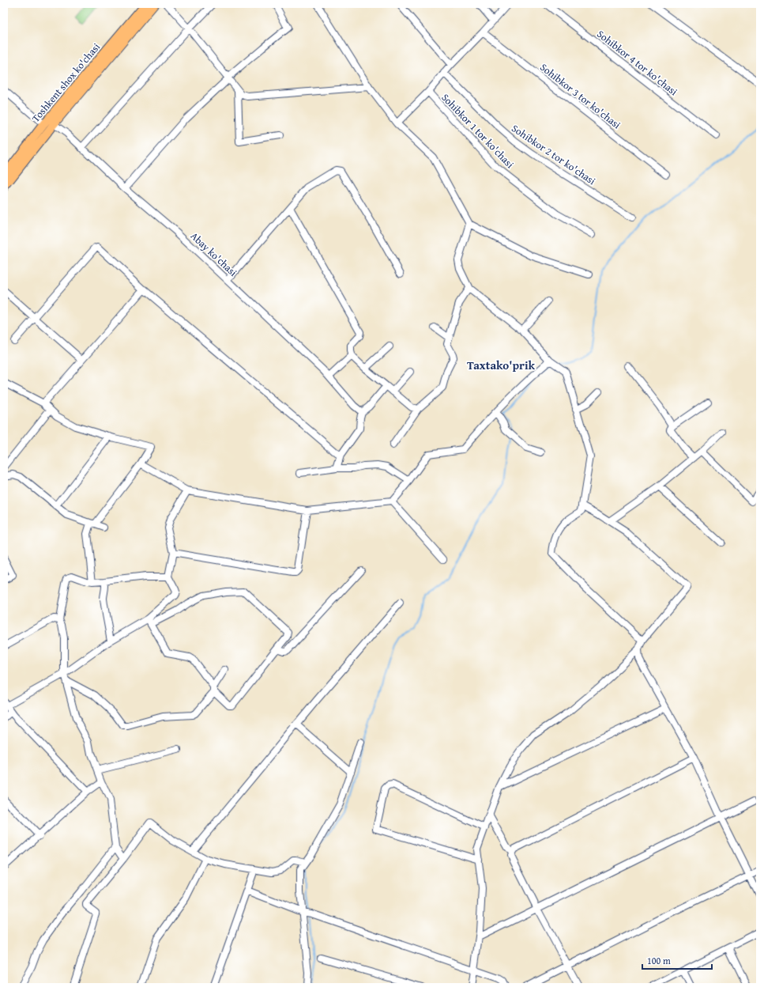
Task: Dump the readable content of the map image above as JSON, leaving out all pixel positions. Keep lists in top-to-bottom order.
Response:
{
  "streets": {
    "main road": ["Toshkent shox ko'chasi"],
    "street": [
      "Sohibkor 4 tor ko'chasi",
      "Sohibkor 3 tor ko'chasi",
      "Sohibkor 1 tor ko'chasi",
      "Sohibkor 2 tor ko'chasi",
      "Abay ko'chasi"
    ]
  },
  "crossings": [
    ["Toshkent shox ko'chasi", "Abay ko'chasi"]
  ],
  "districts": ["Taxtako'prik"],
  "scale_bar": "100 m"
}
